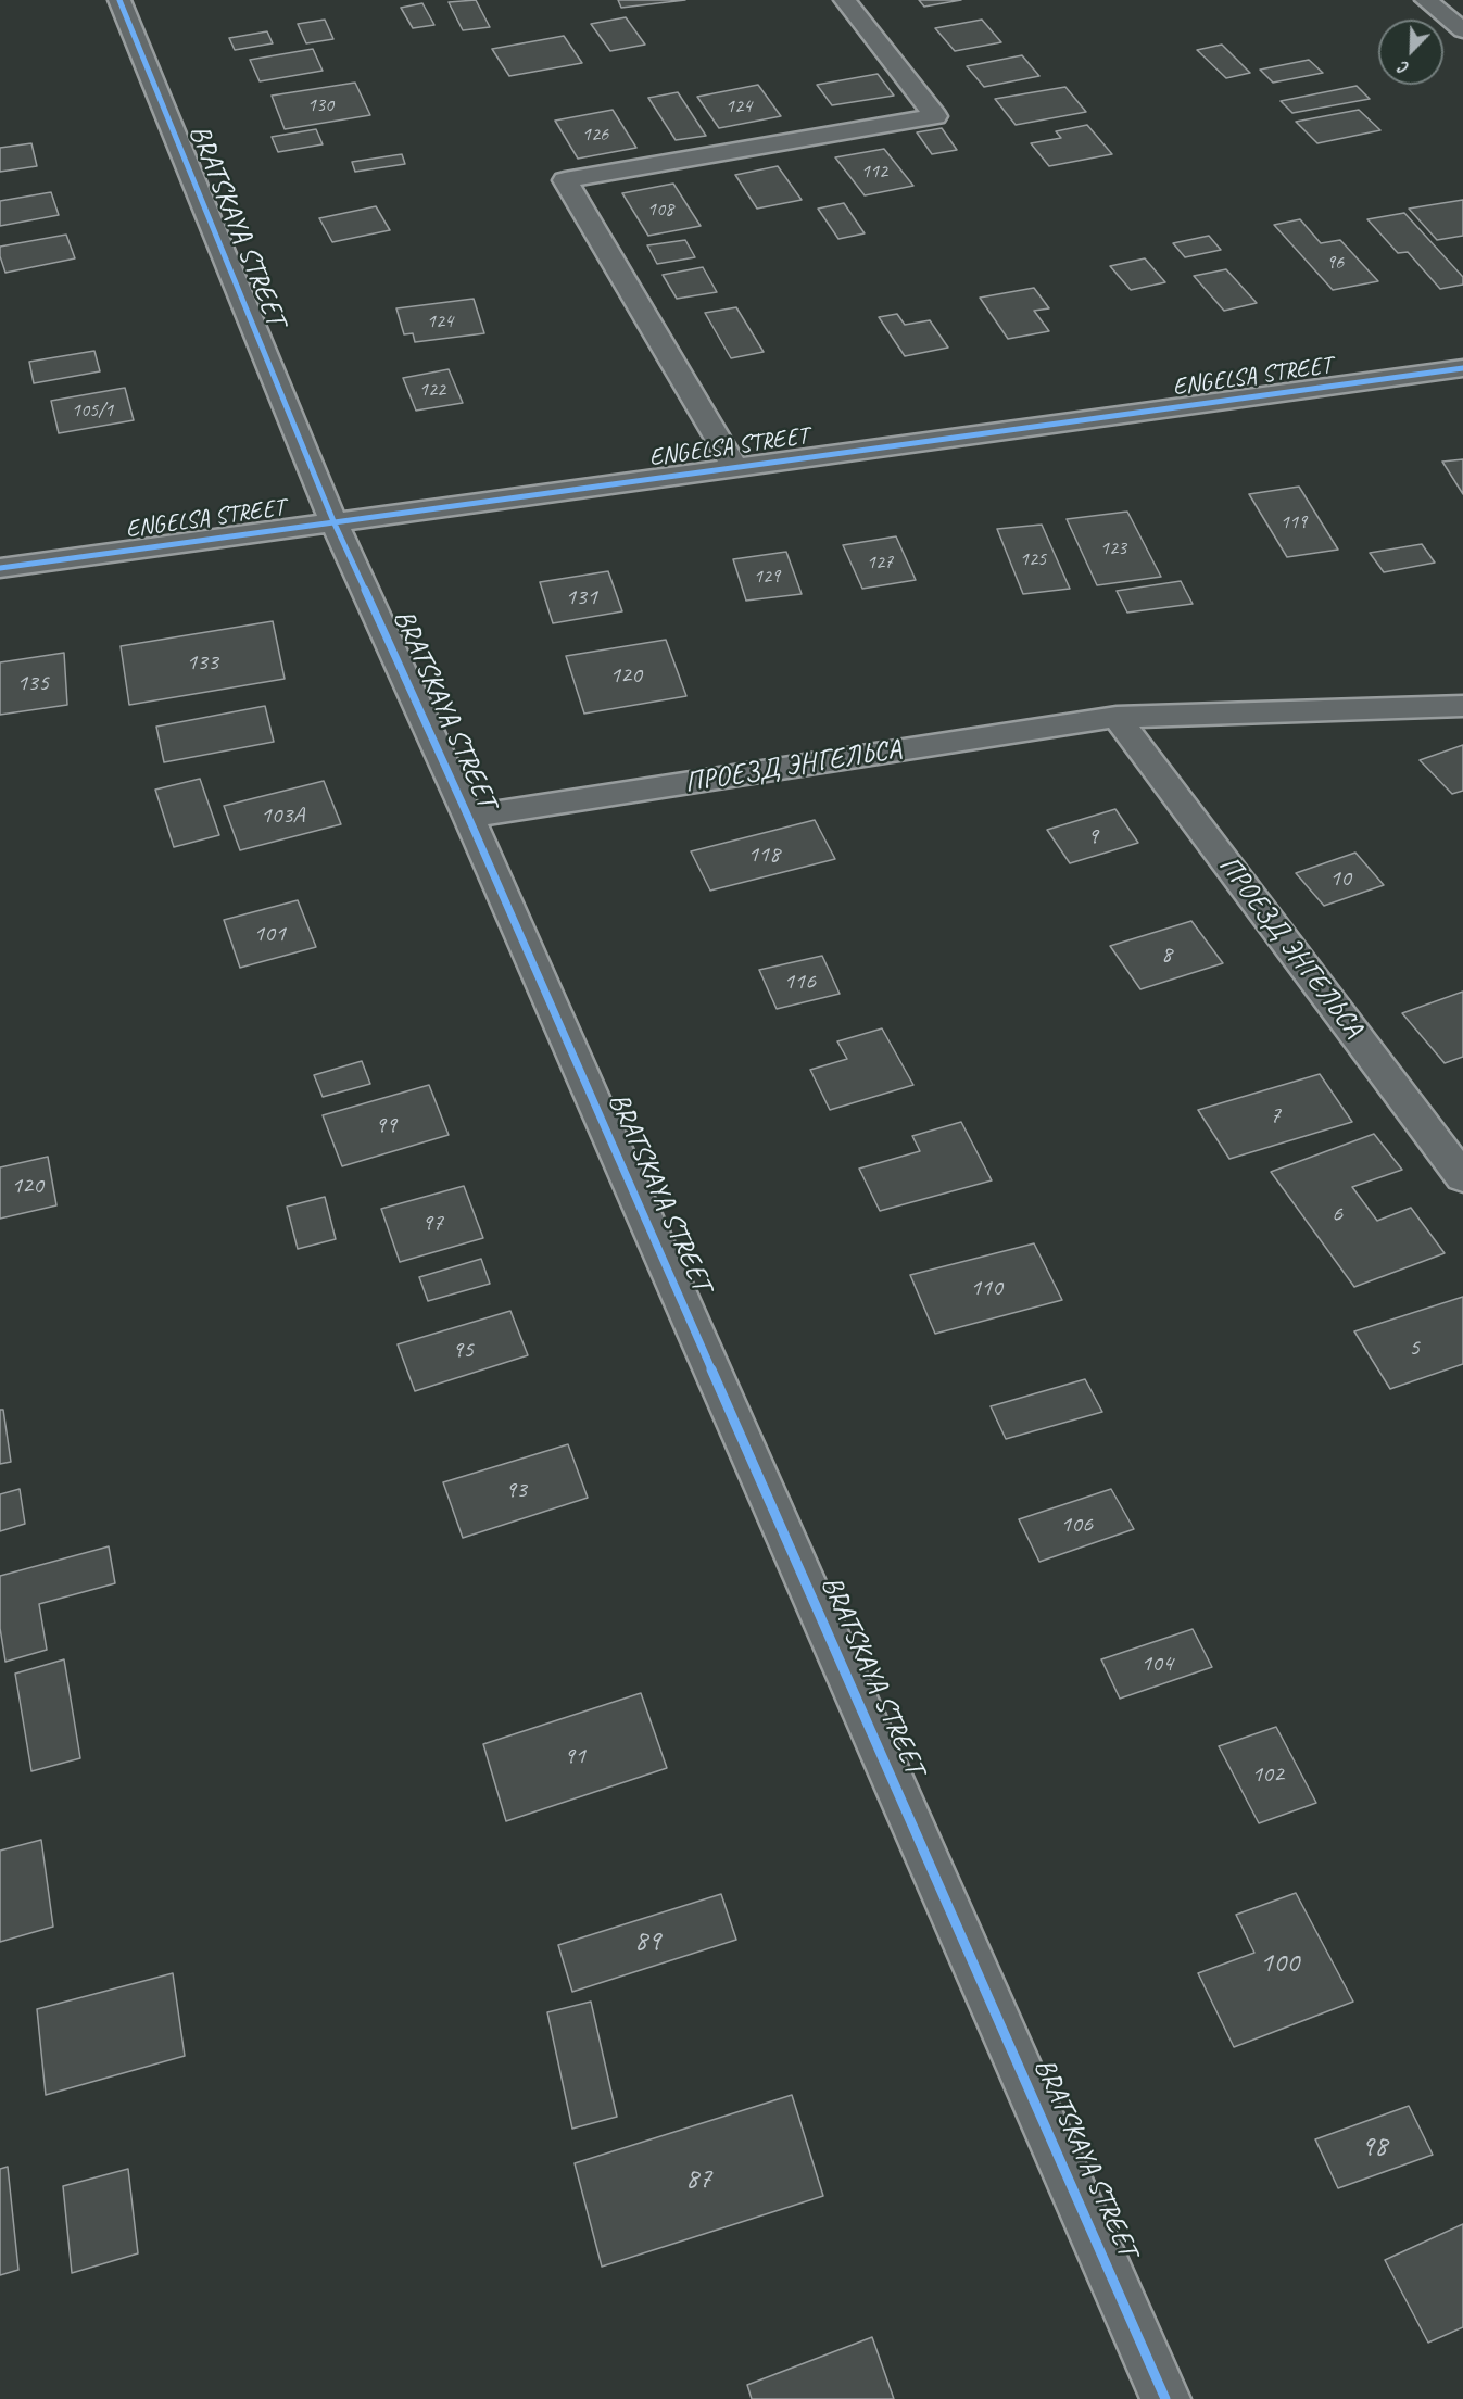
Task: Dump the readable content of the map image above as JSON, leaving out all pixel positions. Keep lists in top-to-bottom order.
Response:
{
  "streets": {
    "street": ["BRATSKAYA STREET", "ENGELSA STREET", "ПРОЕЗД ЭНГЕЛЬСА"]
  },
  "crossings": [
    ["BRATSKAYA STREET", "ENGELSA STREET"],
    ["BRATSKAYA STREET", "ПРОЕЗД ЭНГЕЛЬСА"]
  ],
  "house_numbers": [
    "130",
    "124",
    "126",
    "112",
    "108",
    "96",
    "124",
    "122",
    "105/1",
    "119",
    "123",
    "125",
    "127",
    "129",
    "131",
    "133",
    "120",
    "135",
    "103А",
    "9",
    "118",
    "10",
    "101",
    "8",
    "116",
    "7",
    "99",
    "120",
    "6",
    "97",
    "110",
    "5",
    "95",
    "93",
    "106",
    "104",
    "91",
    "102",
    "89",
    "100",
    "98",
    "87"
  ],
  "north": "bottom left"
}
